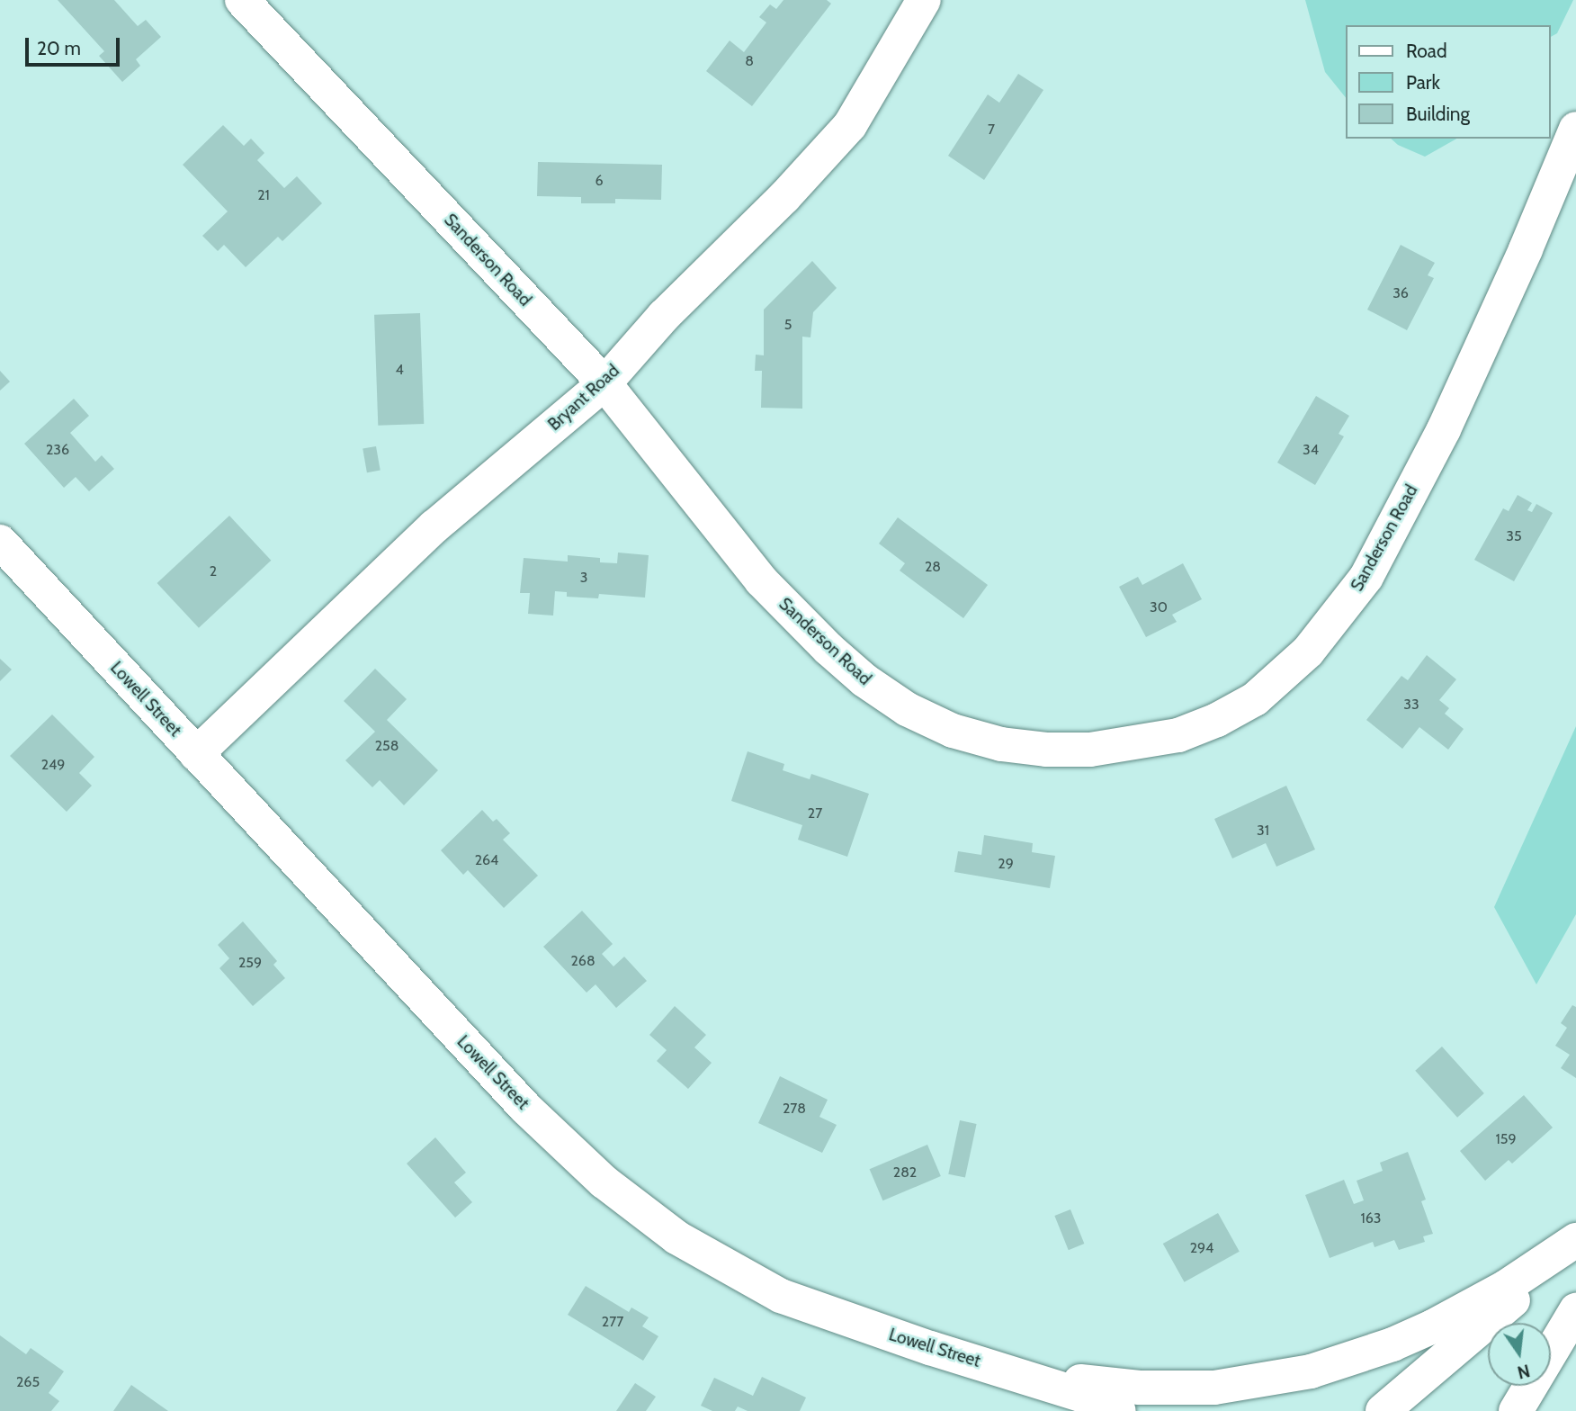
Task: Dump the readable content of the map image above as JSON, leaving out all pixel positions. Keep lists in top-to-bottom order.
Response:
{
  "streets": {
    "street": ["Sanderson Road", "Bryant Road", "Lowell Street"]
  },
  "crossings": [
    ["Sanderson Road", "Bryant Road"],
    ["Bryant Road", "Lowell Street"]
  ],
  "house_numbers": [
    "8",
    "7",
    "6",
    "21",
    "36",
    "5",
    "4",
    "236",
    "34",
    "35",
    "28",
    "2",
    "3",
    "30",
    "33",
    "258",
    "249",
    "27",
    "31",
    "264",
    "29",
    "268",
    "259",
    "278",
    "159",
    "282",
    "163",
    "294",
    "277",
    "265"
  ],
  "legend": ["Road", "Park", "Building"],
  "scale_bar": "20 m",
  "north": "bottom"
}
